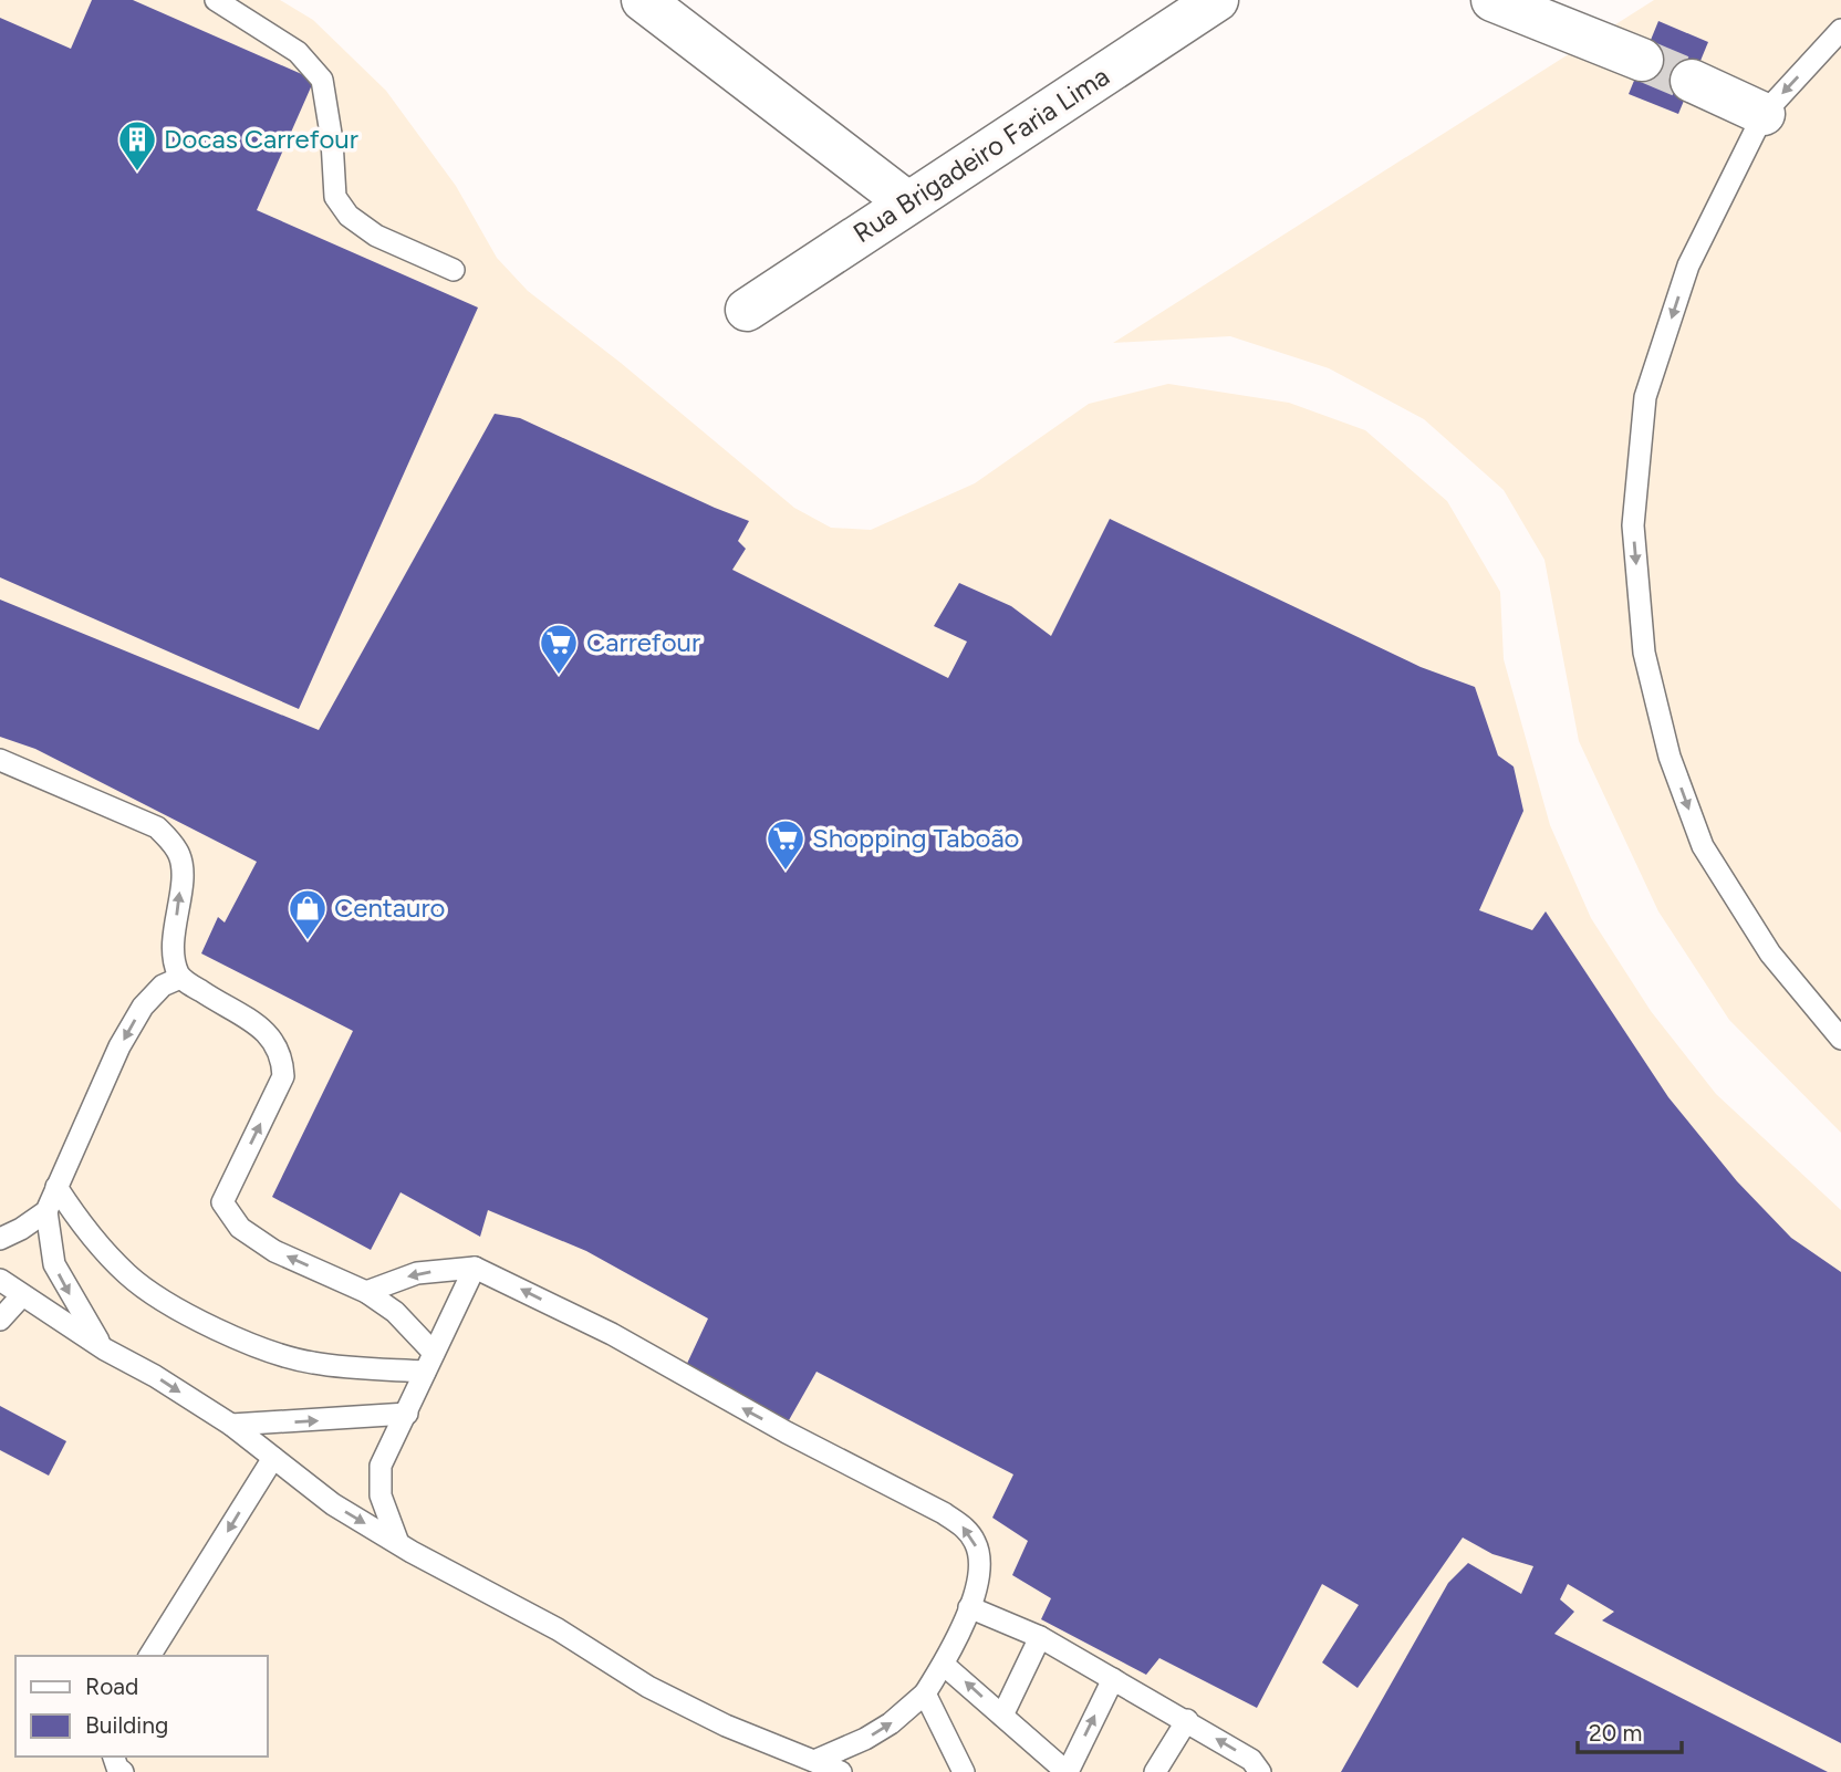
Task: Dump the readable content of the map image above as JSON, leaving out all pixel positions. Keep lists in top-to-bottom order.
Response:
{
  "streets": {
    "street": ["Rua Brigadeiro Faria Lima"]
  },
  "places": {
    "building": ["Docas Carrefour"],
    "supermarket": ["Carrefour", "Shopping Taboão"],
    "shop": ["Centauro"]
  },
  "legend": ["Road", "Building"],
  "scale_bar": "20 m"
}
